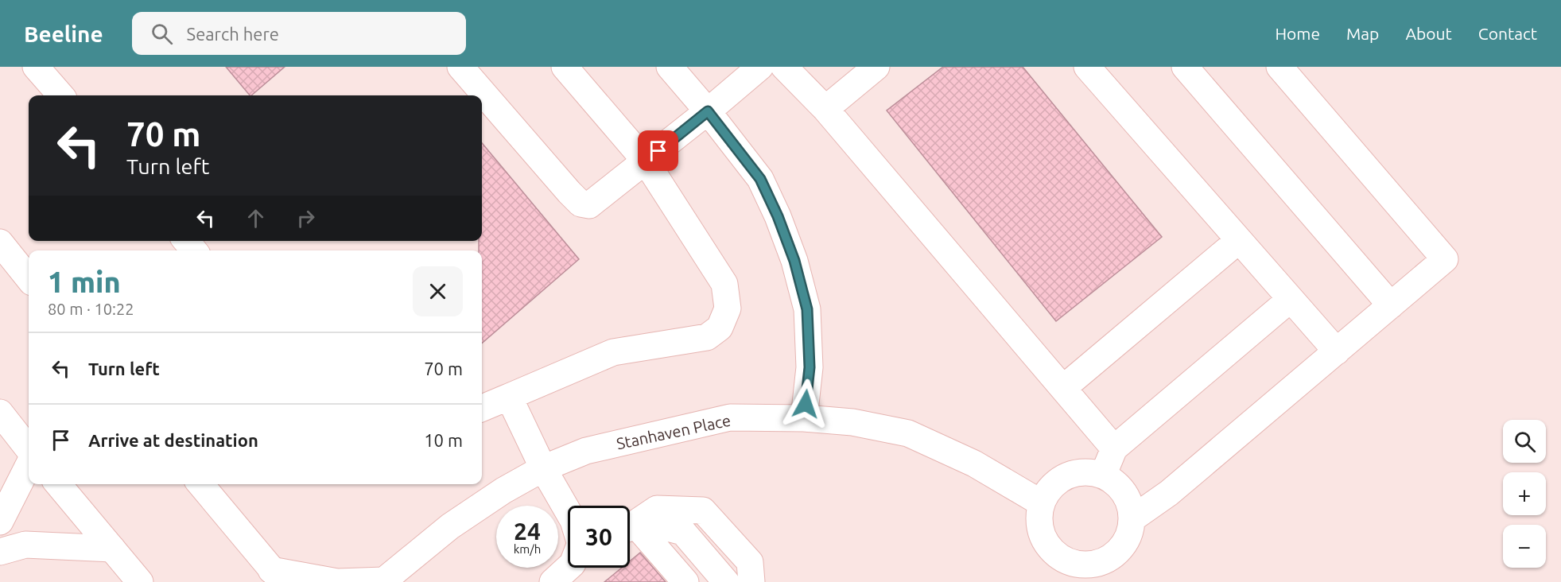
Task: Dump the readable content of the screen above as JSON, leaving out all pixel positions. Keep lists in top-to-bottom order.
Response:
{
  "streets": {
    "main road": ["Stanhaven Place"]
  },
  "page": {
    "header": "Beeline",
    "search": "Search here",
    "nav": [
      "Home",
      "Map",
      "About",
      "Contact"
    ],
    "turn": ["70 m", "Turn left"],
    "heading": ["1 min", "80 m · 10:22"],
    "list": [
      {
        "name": "Turn left",
        "value": "70 m"
      },
      {
        "name": "Arrive at destination",
        "value": "10 m"
      }
    ],
    "map_buttons": ["+", "−"],
    "speed": "24 km/h",
    "limit": "30"
  }
}
